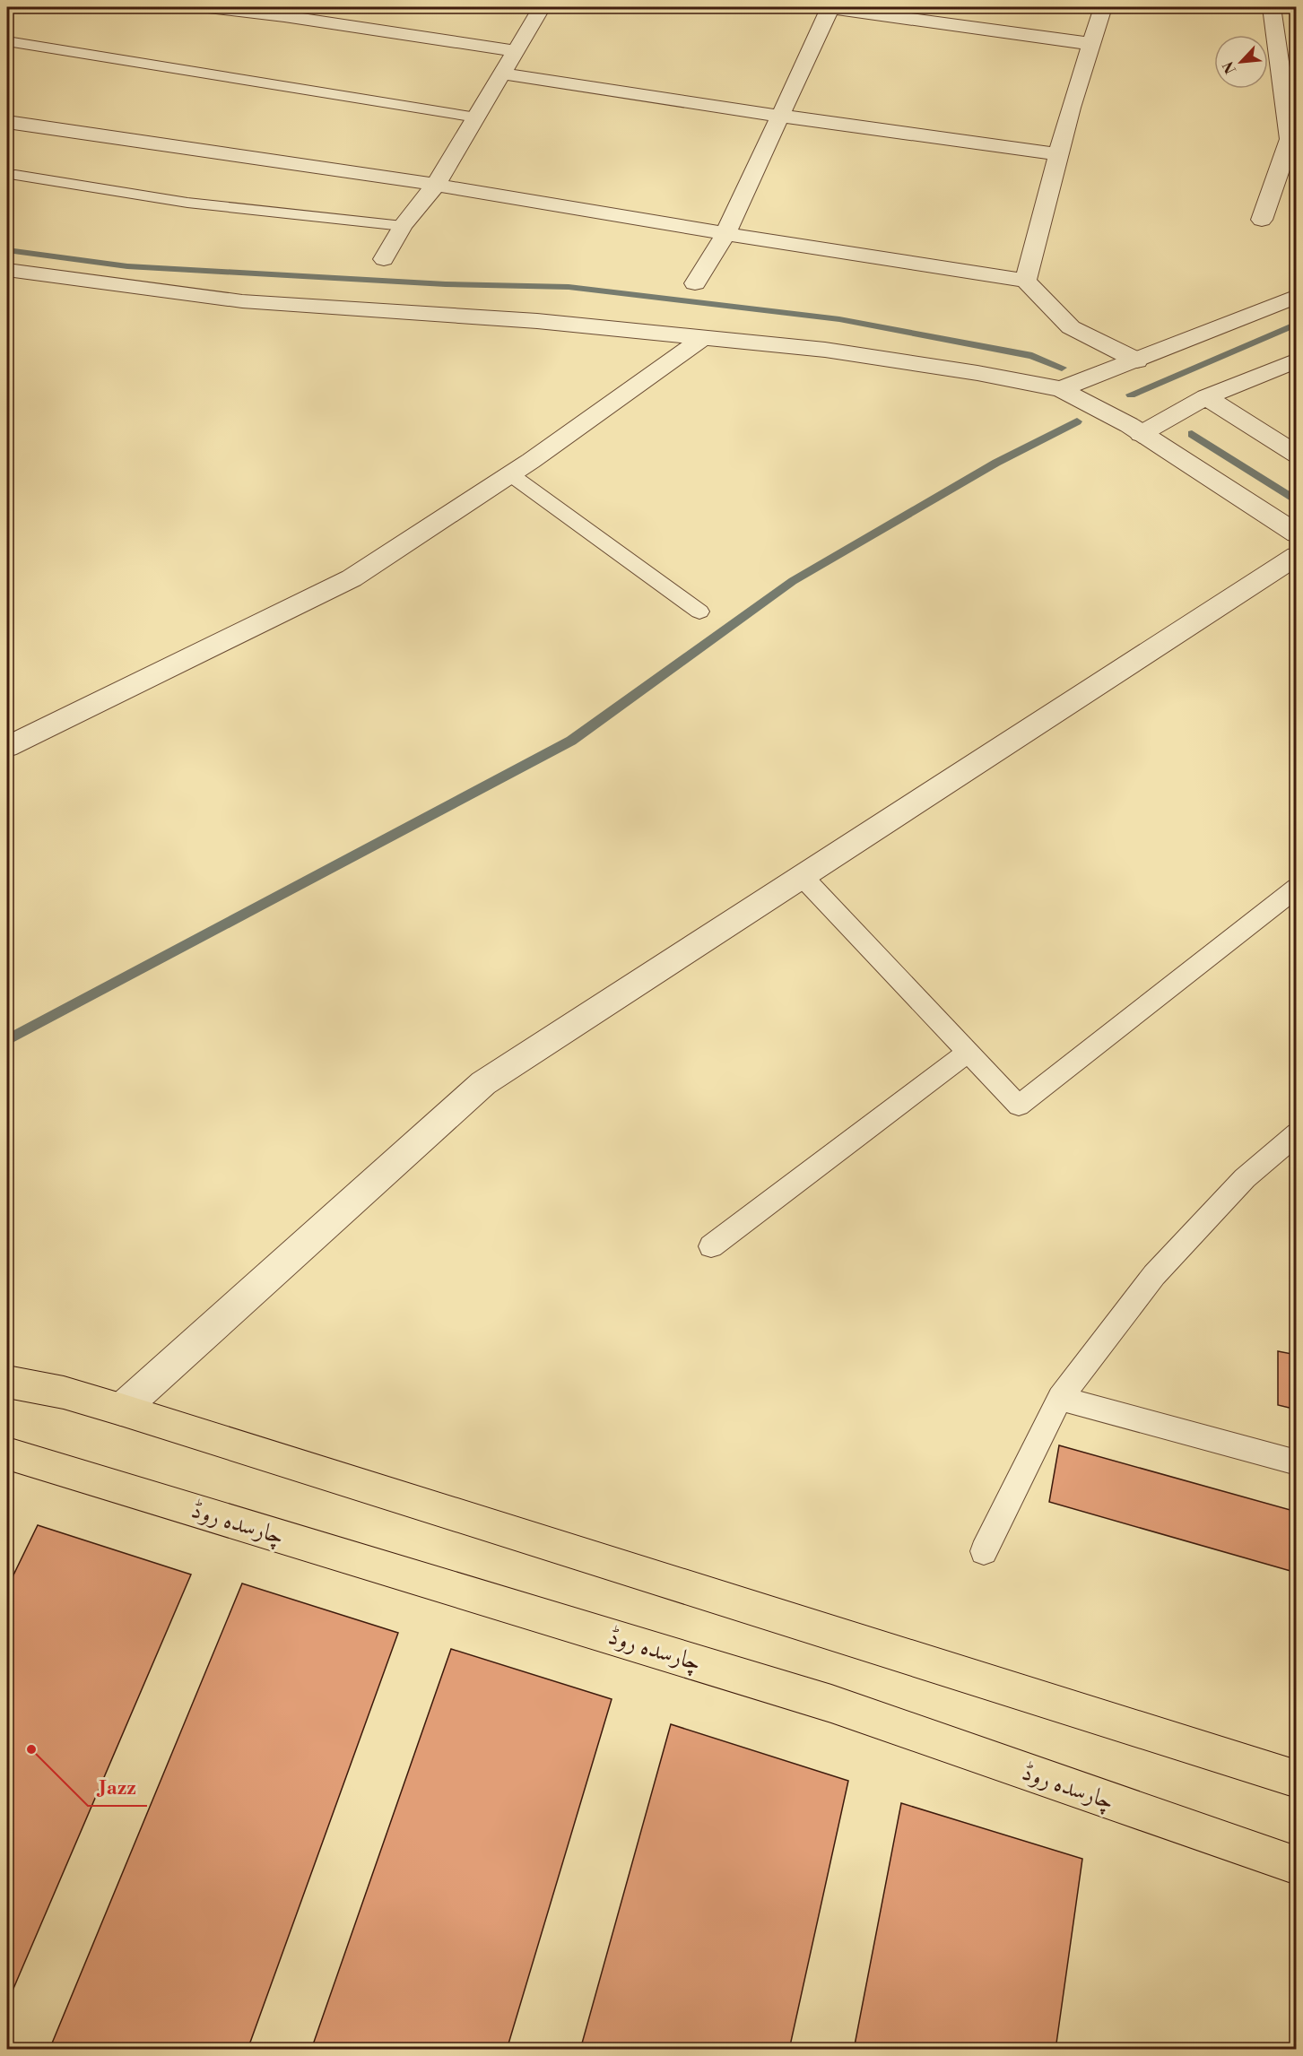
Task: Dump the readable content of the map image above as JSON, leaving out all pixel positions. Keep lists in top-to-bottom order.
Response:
{
  "streets": {
    "main road": ["چارسدہ روڈ"]
  },
  "places": ["Jazz"],
  "north": "bottom left"
}
